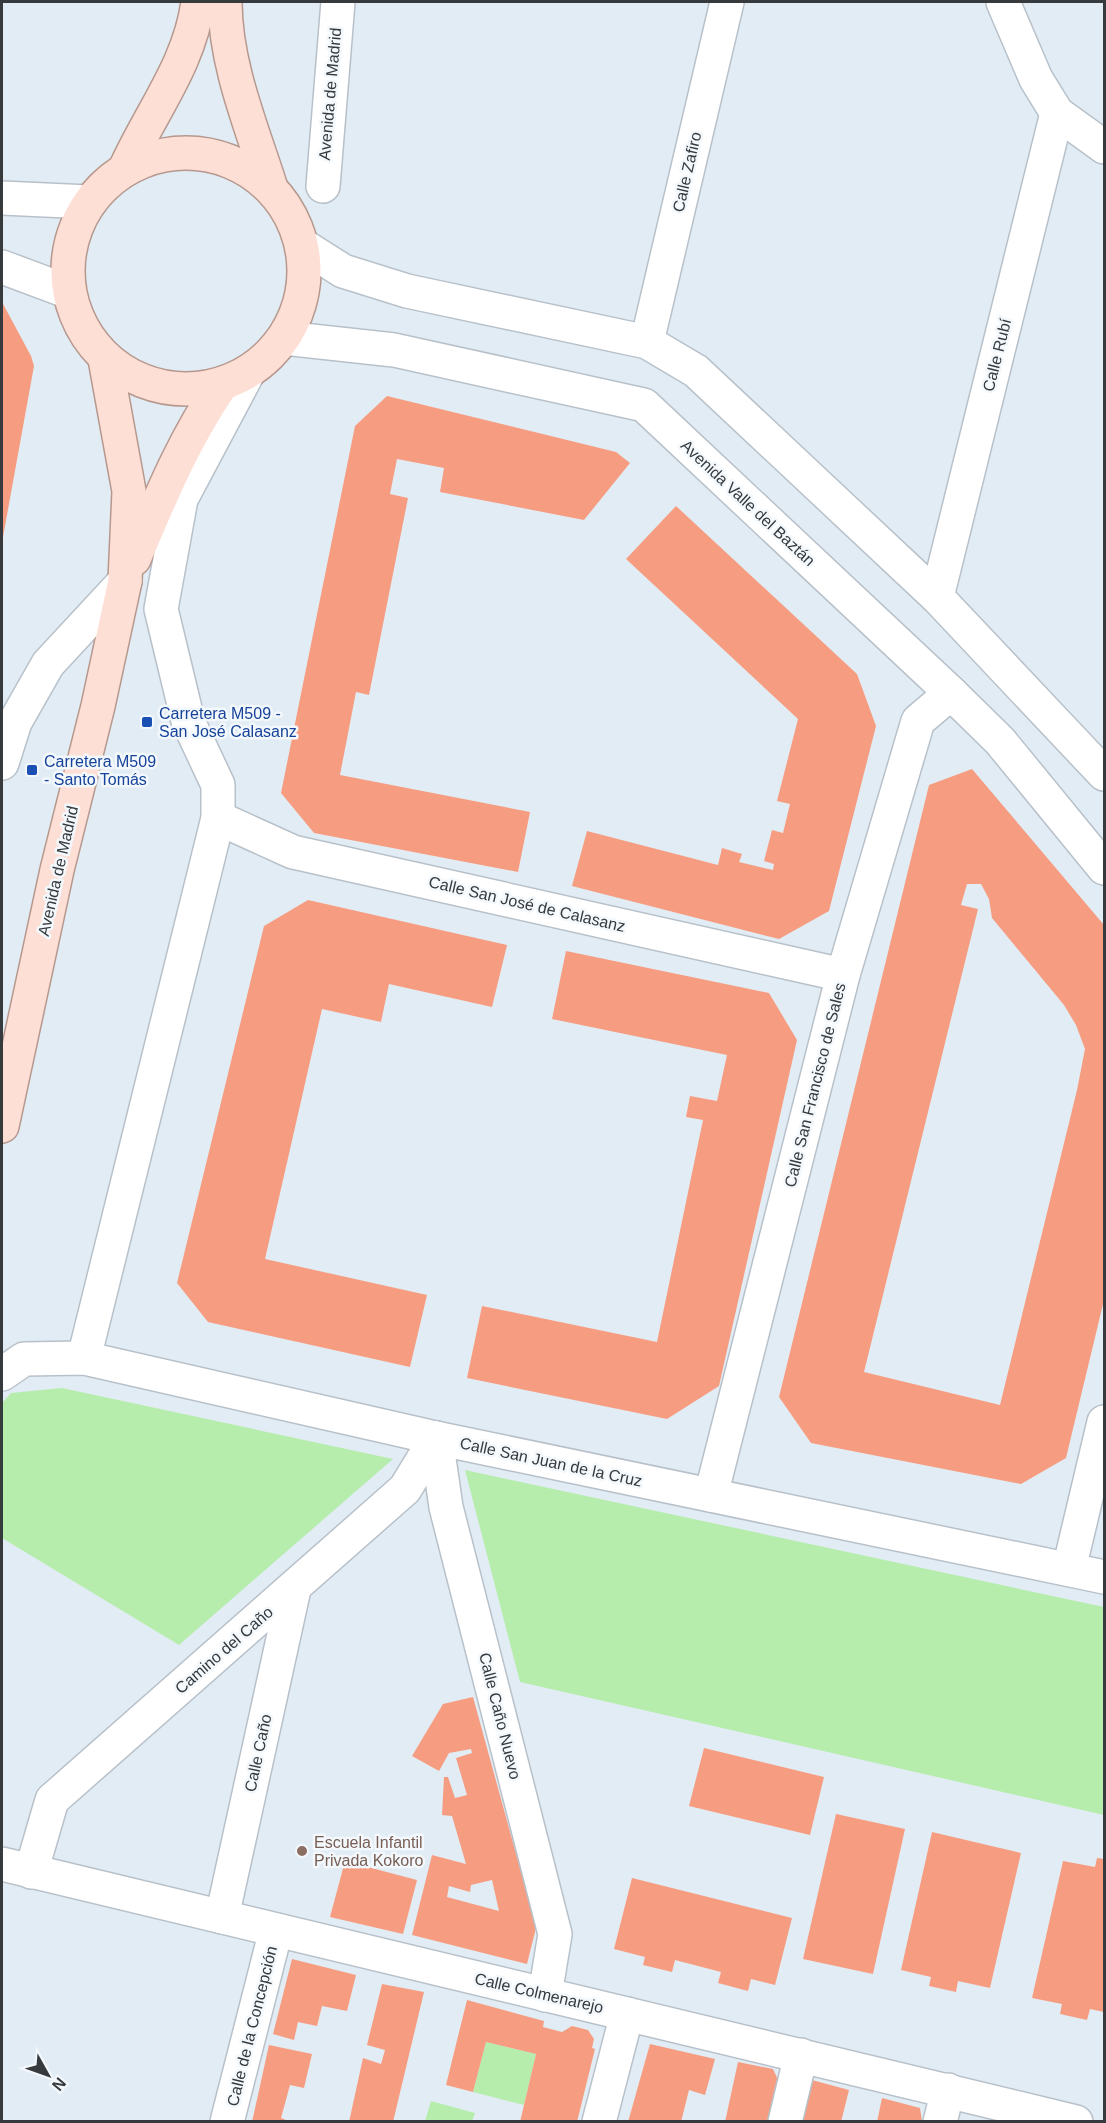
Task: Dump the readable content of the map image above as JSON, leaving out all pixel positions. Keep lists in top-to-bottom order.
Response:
{
  "streets": {
    "main road": ["Avenida de Madrid"],
    "street": [
      "Calle Zafiro",
      "Calle Rubí",
      "Avenida Valle del Baztán",
      "Calle San José de Calasanz",
      "Calle San Francisco de Sales",
      "Calle San Juan de la Cruz",
      "Camino del Caño",
      "Calle Caño Nuevo",
      "Calle Caño",
      "Calle Colmenarejo",
      "Calle de la Concepción"
    ]
  },
  "crossings": [
    ["Avenida Valle del Baztán", "Calle San Francisco de Sales"],
    ["Calle San José de Calasanz", "Calle San Francisco de Sales"],
    ["Calle San Francisco de Sales", "Calle San Juan de la Cruz"],
    ["Calle San Juan de la Cruz", "Camino del Caño"],
    ["Calle San Juan de la Cruz", "Calle Caño Nuevo"],
    ["Camino del Caño", "Calle Caño Nuevo"],
    ["Camino del Caño", "Calle Caño"],
    ["Camino del Caño", "Calle Colmenarejo"],
    ["Calle Caño Nuevo", "Calle Colmenarejo"],
    ["Calle Caño", "Calle Colmenarejo"],
    ["Calle Colmenarejo", "Calle de la Concepción"]
  ],
  "places": {
    "transit": ["Carretera M509 - San José Calasanz", "Carretera M509 - Santo Tomás"],
    "other": ["Escuela Infantil Privada Kokoro"]
  },
  "north": "bottom right"
}
